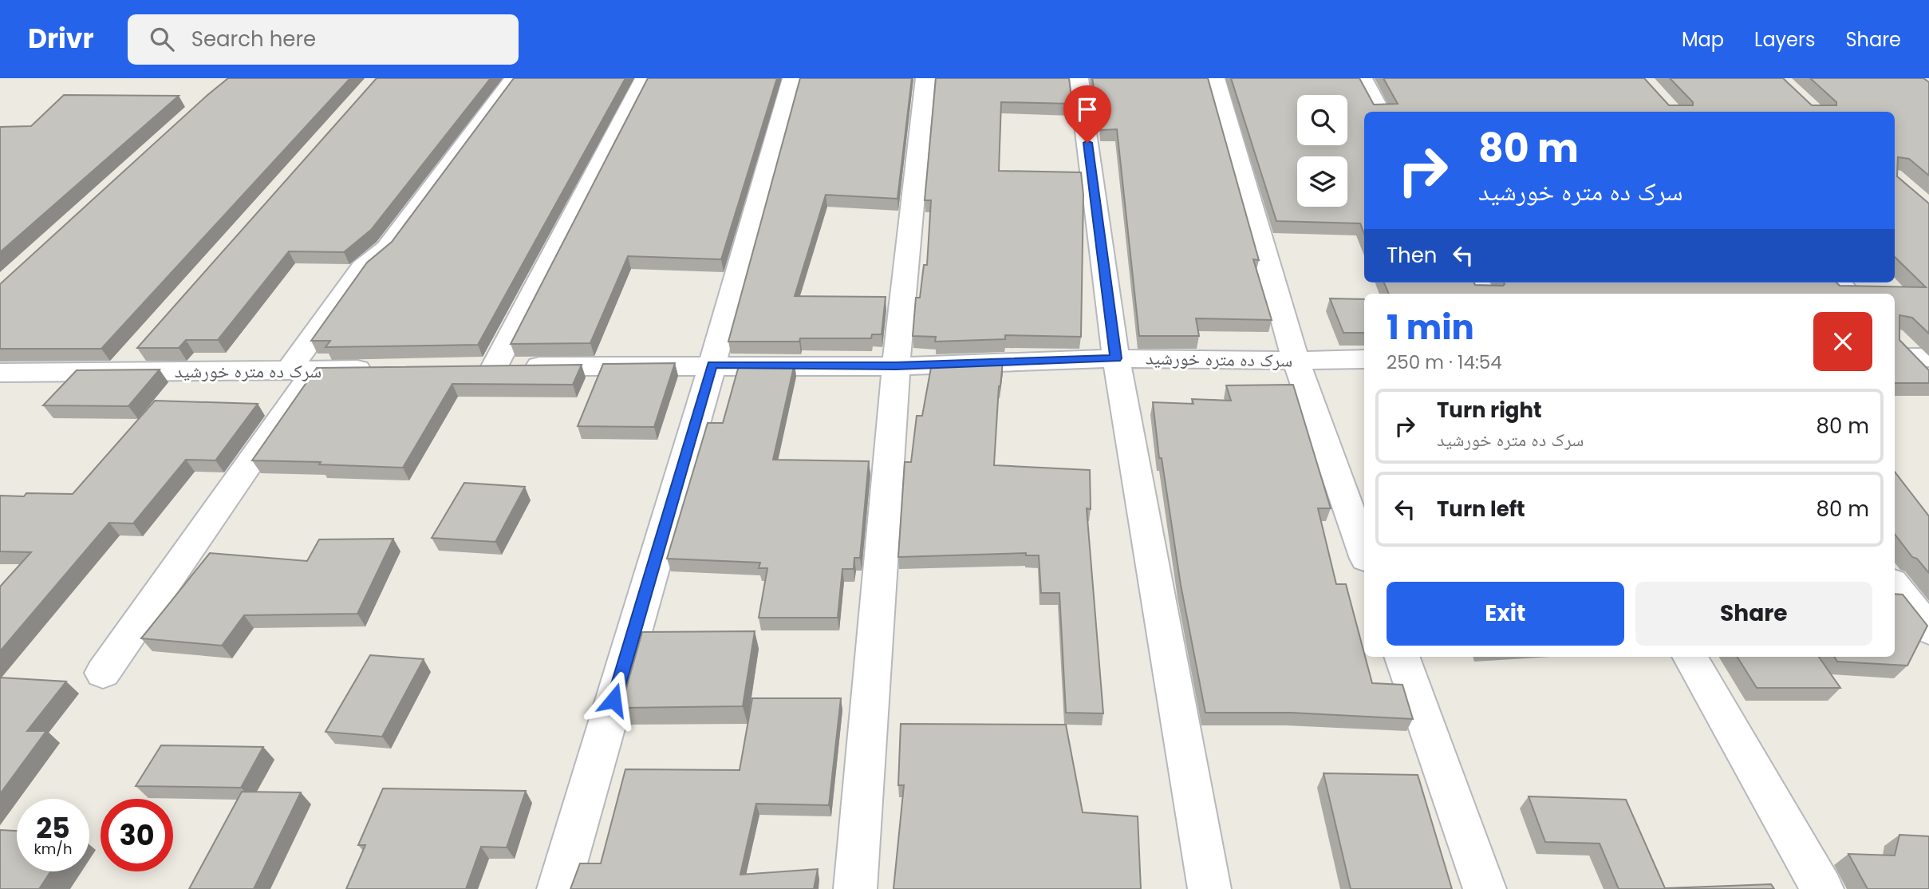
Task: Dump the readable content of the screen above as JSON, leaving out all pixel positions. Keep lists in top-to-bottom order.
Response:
{
  "streets": {
    "street": ["سرک ده متره خورشید"]
  },
  "page": {
    "header": "Drivr",
    "search": "Search here",
    "nav": ["Map", "Layers", "Share"],
    "turn": ["80 m", "سرک ده متره خورشید"],
    "then": "Then",
    "heading": ["1 min", "250 m · 14:54"],
    "list": [
      {
        "name": "Turn right",
        "note": "سرک ده متره خورشید",
        "value": "80 m"
      },
      {
        "name": "Turn left",
        "value": "80 m"
      }
    ],
    "buttons": ["Exit", "Share"],
    "speed": "25 km/h",
    "limit": "30"
  }
}
